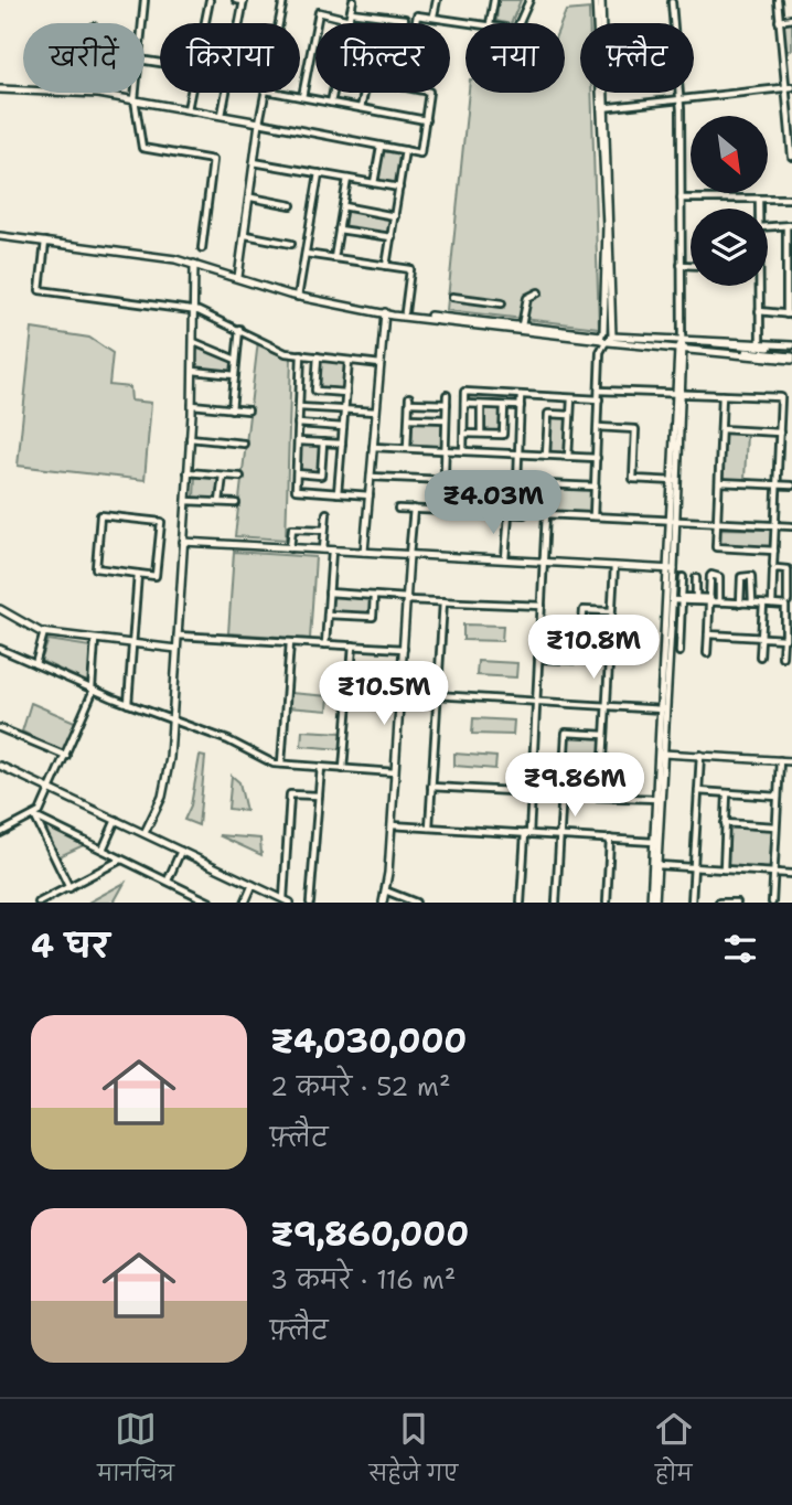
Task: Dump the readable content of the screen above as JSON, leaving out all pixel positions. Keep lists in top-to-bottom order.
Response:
{
  "north": "bottom right",
  "page": {
    "chip": [
      "खरीदें",
      "किराया",
      "फ़िल्टर",
      "नया",
      "फ़्लैट"
    ],
    "price": [
      "₹4.03M",
      "₹10.8M",
      "₹10.5M",
      "₹9.86M"
    ],
    "heading": "4 घर",
    "list": [
      {
        "name": "₹4,030,000",
        "note": "2 कमरे · 52 m² · फ़्लैट"
      },
      {
        "name": "₹9,860,000",
        "note": "3 कमरे · 116 m² · फ़्लैट"
      }
    ],
    "tabs": ["मानचित्र", "सहेजे गए", "होम"]
  }
}
